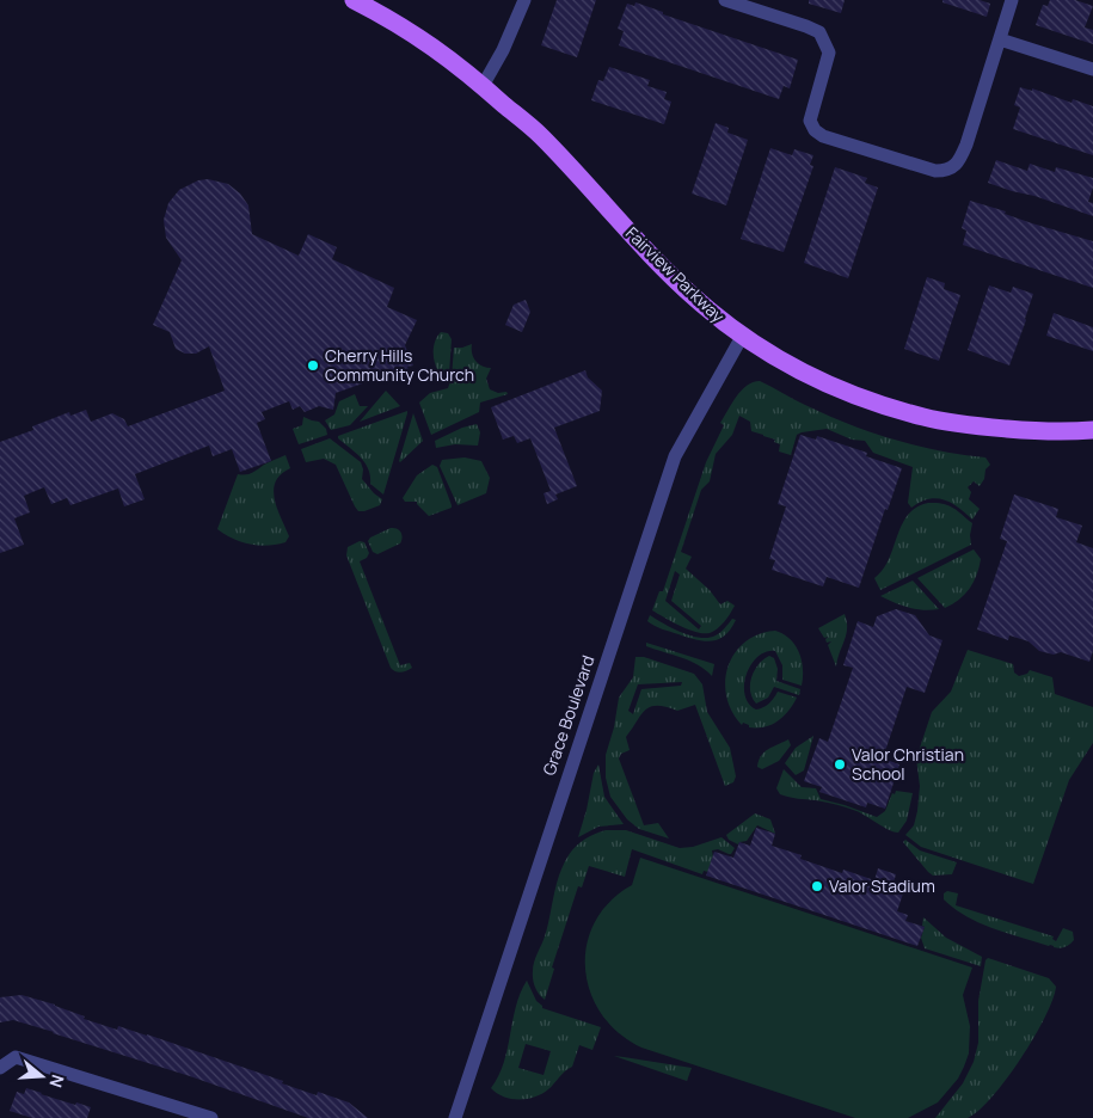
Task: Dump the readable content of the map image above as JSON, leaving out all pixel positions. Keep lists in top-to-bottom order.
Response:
{
  "streets": {
    "main road": ["Fairview Parkway"],
    "street": ["Grace Boulevard"]
  },
  "crossings": [
    ["Fairview Parkway", "Grace Boulevard"]
  ],
  "places": ["Cherry Hills Community Church", "Valor Christian School", "Valor Stadium"],
  "north": "right"
}
